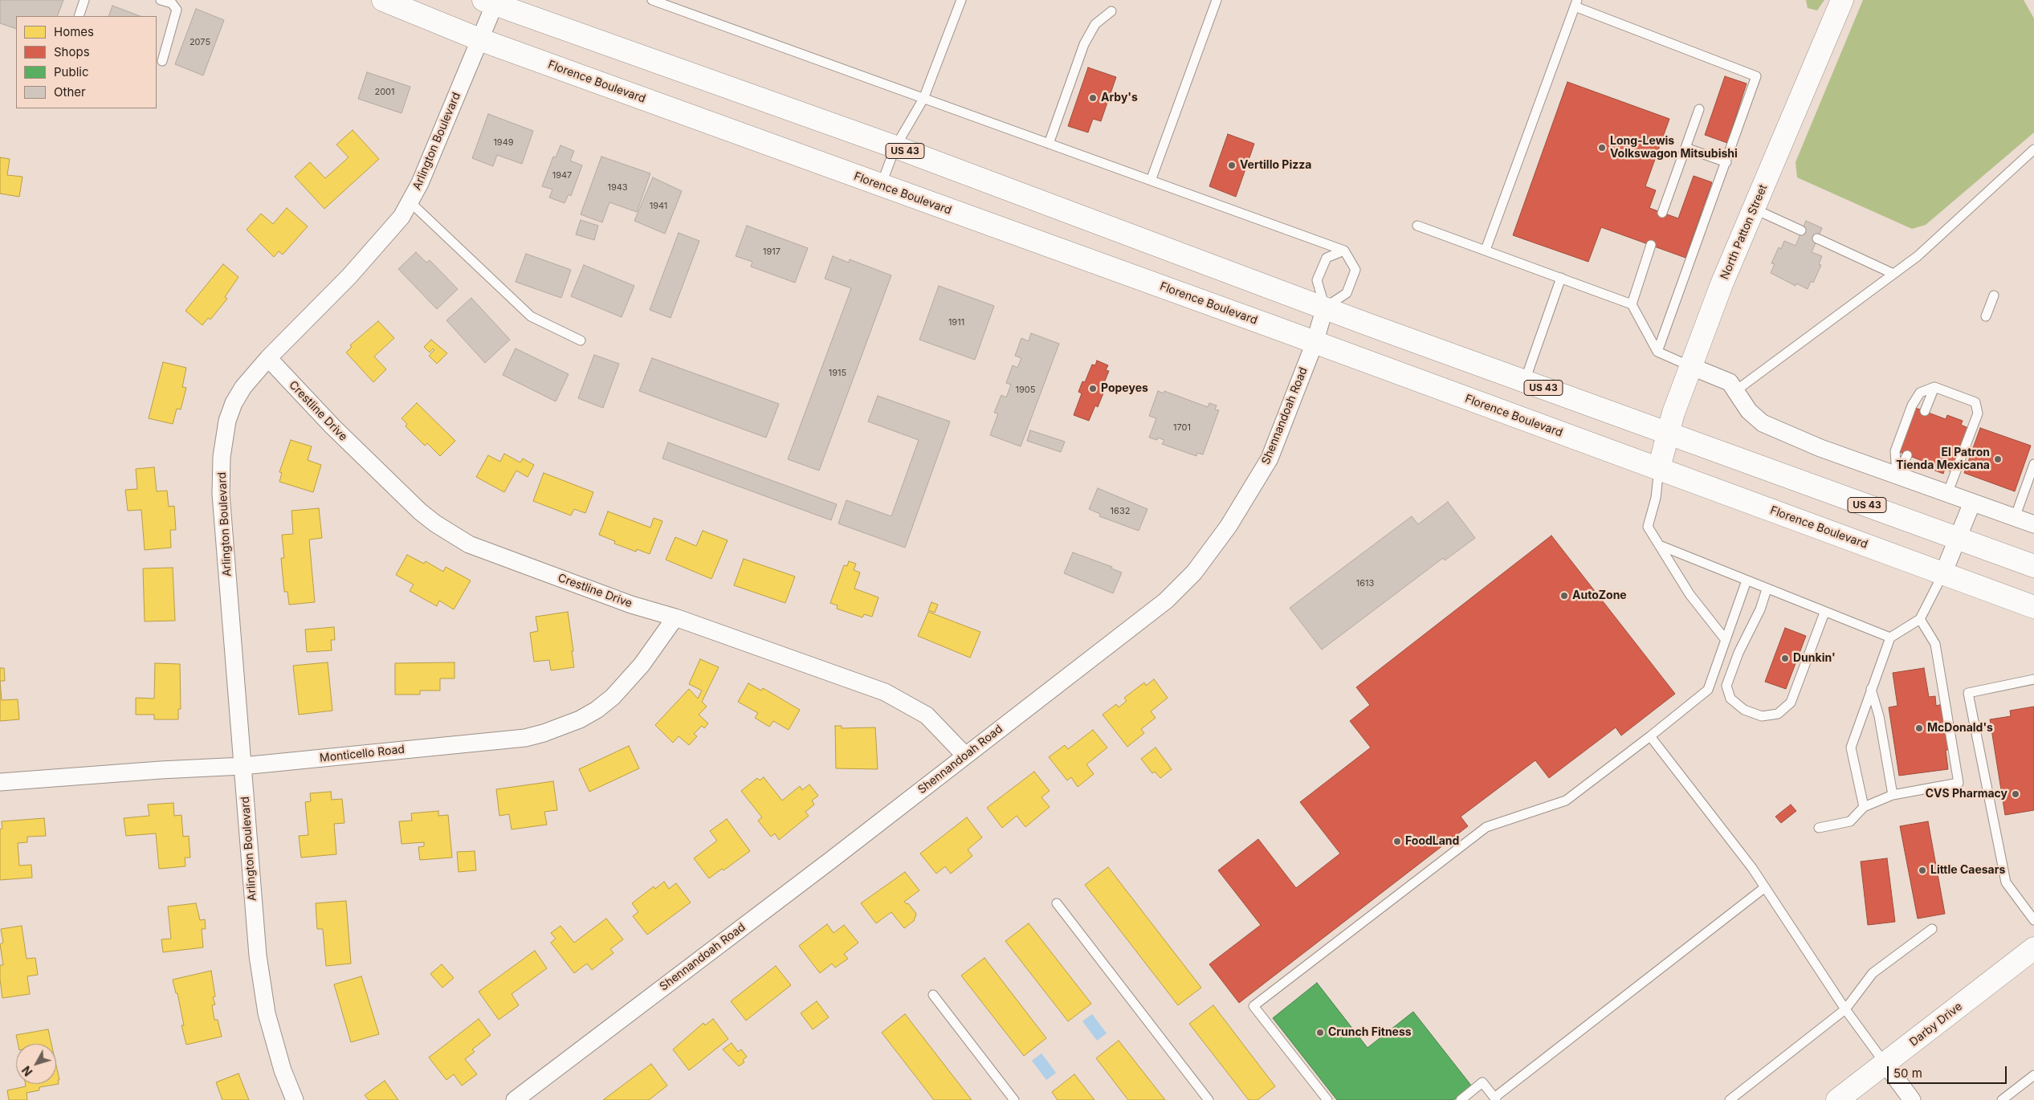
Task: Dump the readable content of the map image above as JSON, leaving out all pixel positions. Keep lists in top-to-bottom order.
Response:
{
  "streets": {
    "main road": [
      "Florence Boulevard",
      "US 43",
      "North Patton Street",
      "Darby Drive"
    ],
    "street": [
      "Arlington Boulevard",
      "Crestline Drive",
      "Shennandoah Road",
      "Monticello Road"
    ]
  },
  "crossings": [
    ["Florence Boulevard", "Arlington Boulevard"],
    ["Florence Boulevard", "North Patton Street"],
    ["Florence Boulevard", "Shennandoah Road"],
    ["Arlington Boulevard", "US 43"],
    ["Arlington Boulevard", "Crestline Drive"],
    ["Arlington Boulevard", "Monticello Road"],
    ["US 43", "North Patton Street"],
    ["US 43", "Shennandoah Road"],
    ["Crestline Drive", "Shennandoah Road"],
    ["Crestline Drive", "Monticello Road"]
  ],
  "places": [
    "Arby's",
    "Long-Lewis Volkswagon Mitsubishi",
    "Vertillo Pizza",
    "Popeyes",
    "El Patron Tienda Mexicana",
    "AutoZone",
    "Dunkin'",
    "McDonald's",
    "CVS Pharmacy",
    "FoodLand",
    "Little Caesars",
    "Crunch Fitness"
  ],
  "house_numbers": [
    "2075",
    "2001",
    "1949",
    "1947",
    "1943",
    "1941",
    "1917",
    "1911",
    "1915",
    "1905",
    "1701",
    "1632",
    "1613"
  ],
  "legend": [
    "Homes",
    "Shops",
    "Public",
    "Other"
  ],
  "scale_bar": "50 m",
  "north": "bottom left"
}
